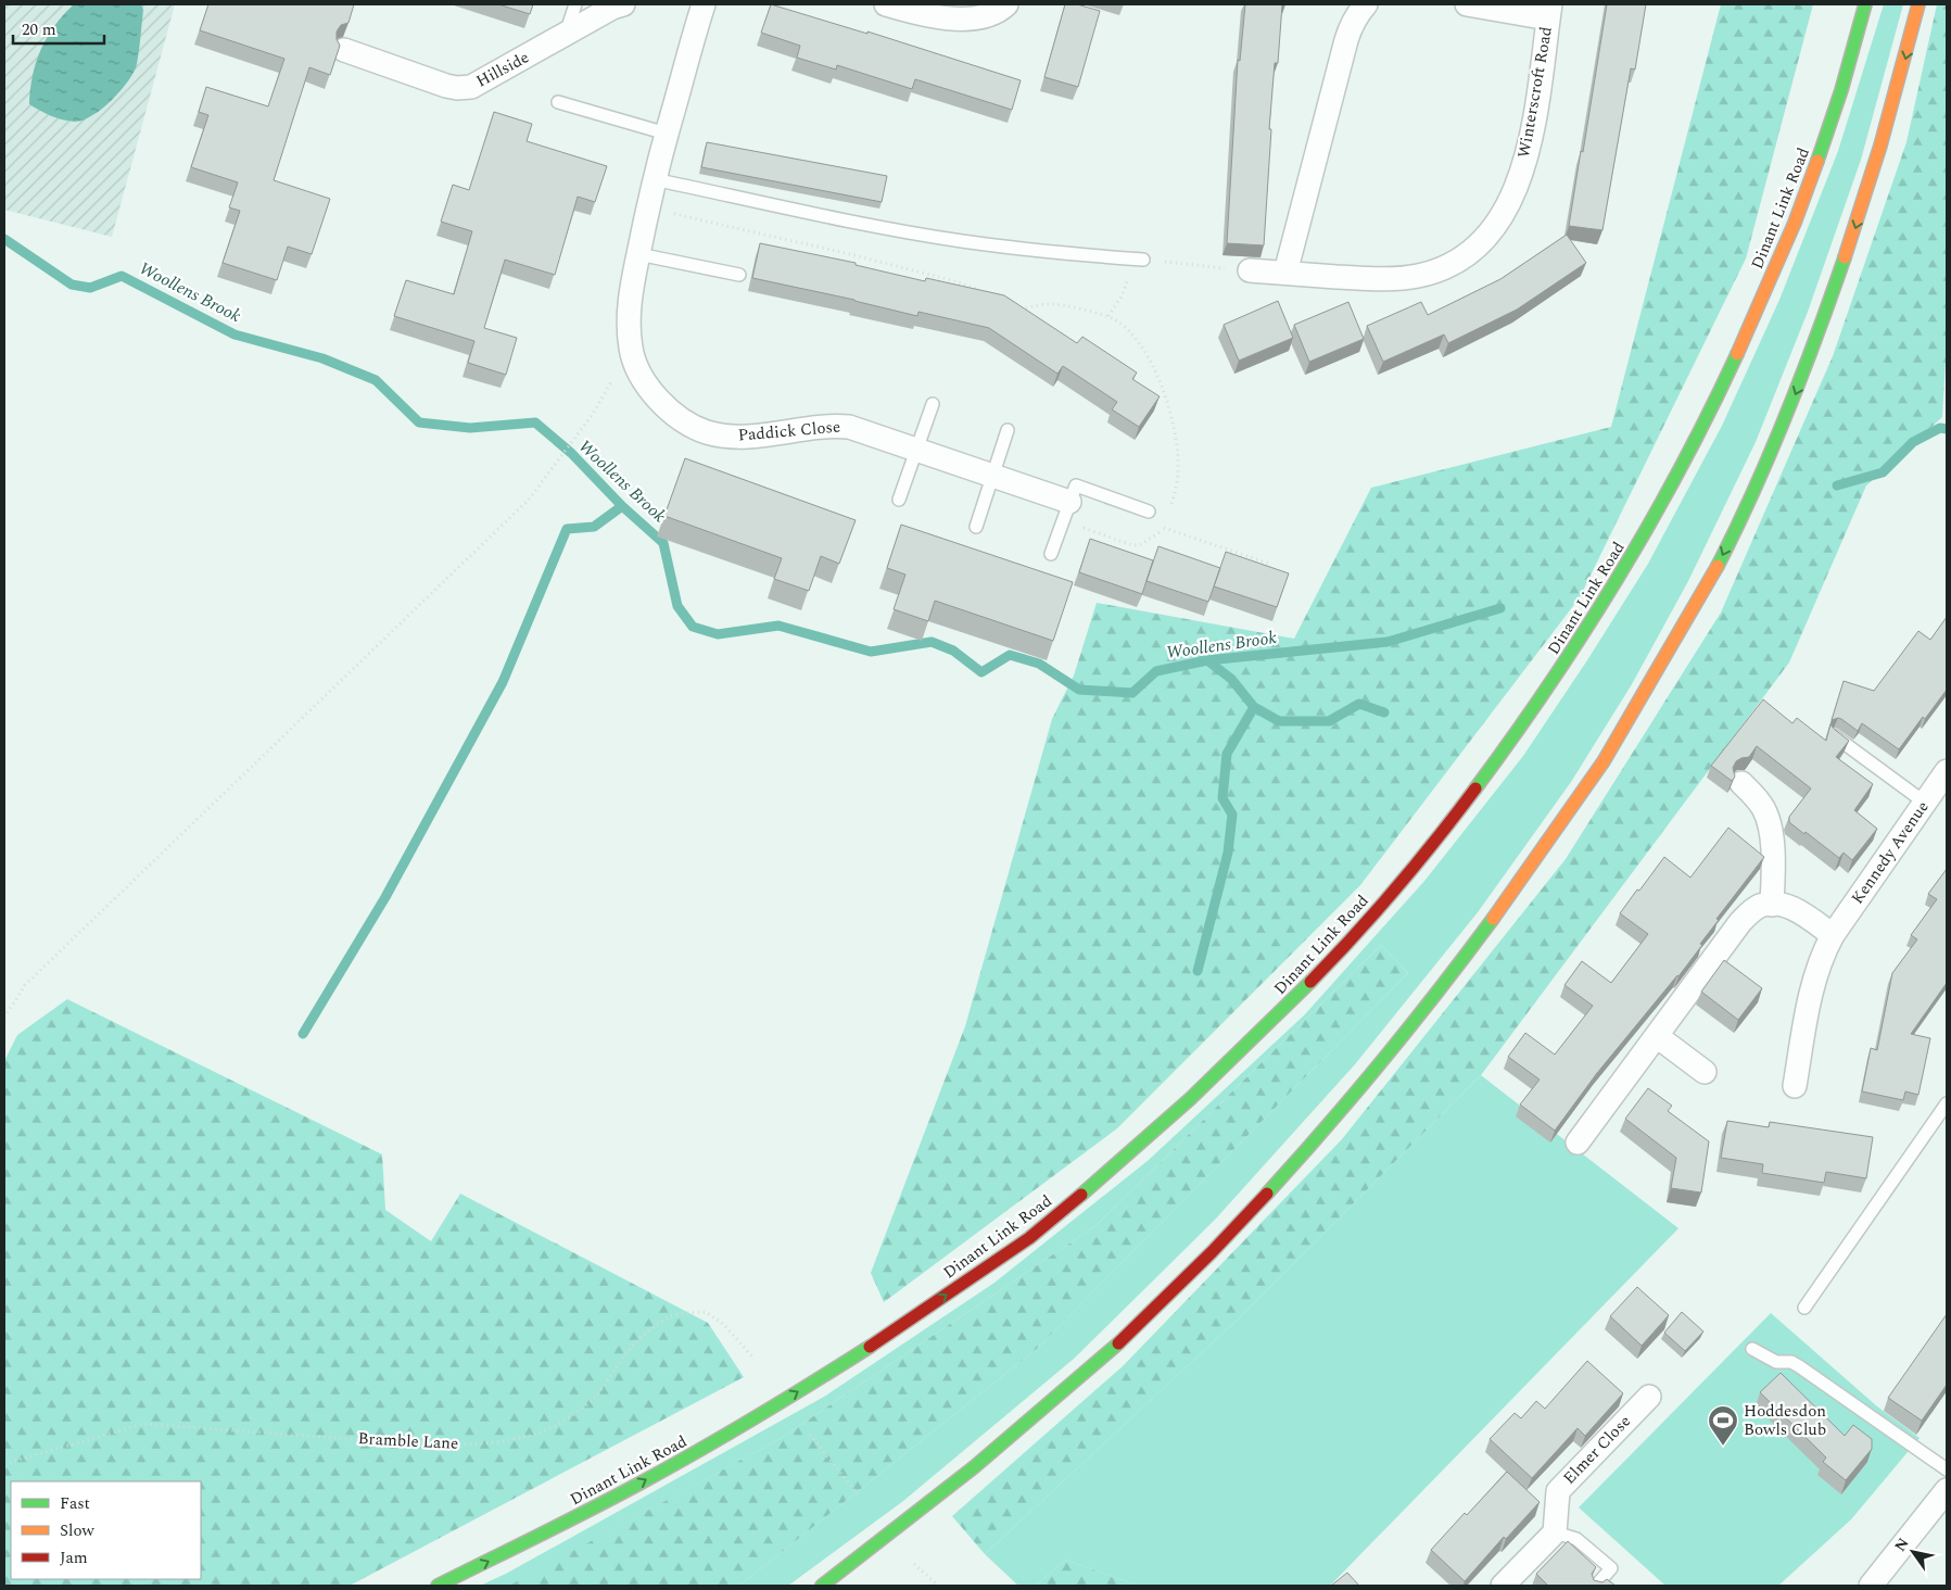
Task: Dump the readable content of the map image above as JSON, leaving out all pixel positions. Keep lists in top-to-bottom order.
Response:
{
  "streets": {
    "main road": ["Dinant Link Road"],
    "street": [
      "Hillside",
      "Winterscroft Road",
      "Paddick Close",
      "Kennedy Avenue",
      "Elmer Close"
    ],
    "path": ["Bramble Lane"]
  },
  "water": ["Woollens Brook"],
  "places": {
    "sports": ["Hoddesdon Bowls Club"]
  },
  "legend": ["Fast", "Slow", "Jam"],
  "scale_bar": "20 m",
  "north": "top left"
}
